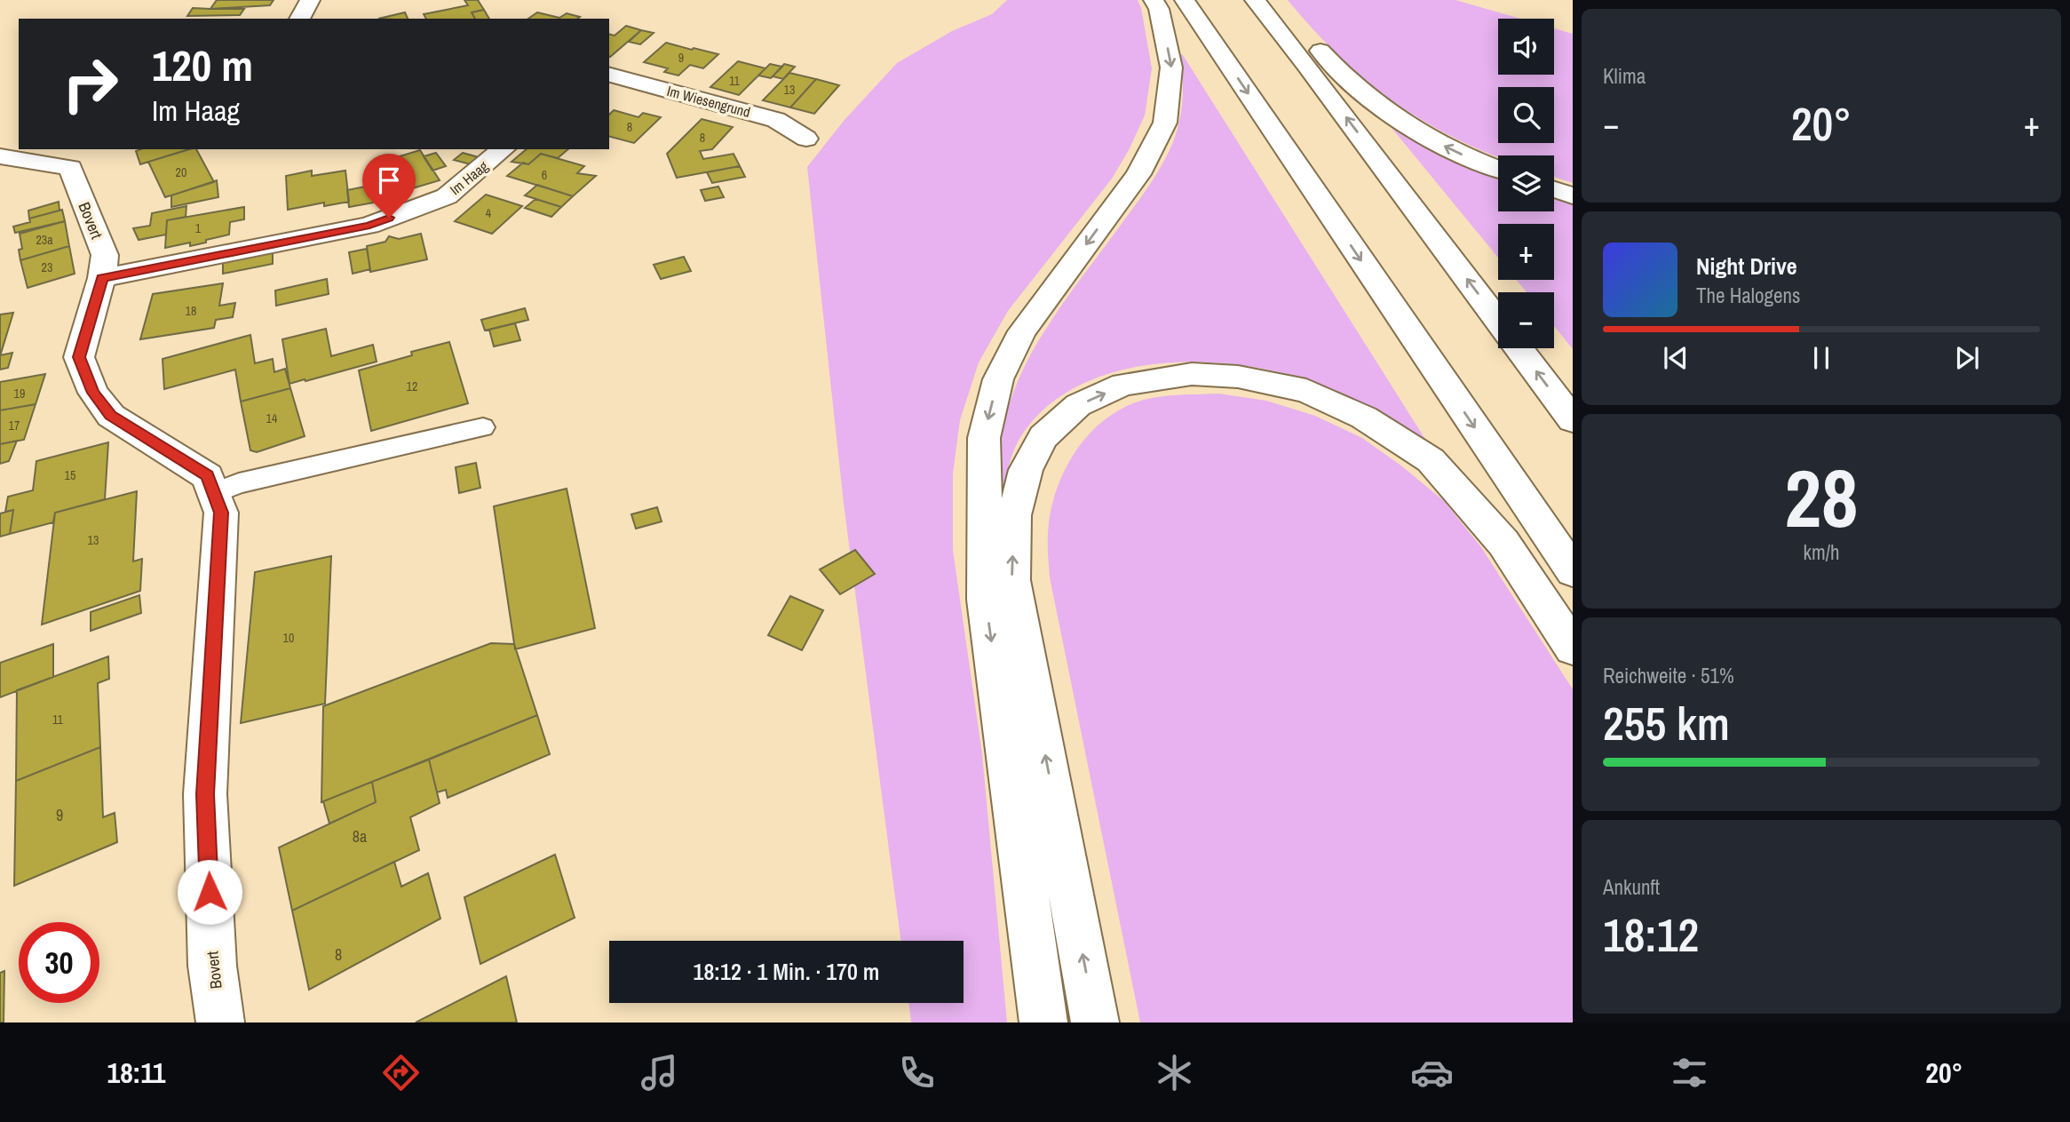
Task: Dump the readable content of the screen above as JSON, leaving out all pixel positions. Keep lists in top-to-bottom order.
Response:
{
  "streets": {
    "main road": ["Im Wiesengrund", "Im Haag", "Bovert"]
  },
  "crossings": [
    ["Im Haag", "Bovert"]
  ],
  "house_numbers": [
    "9",
    "11",
    "13",
    "8",
    "8",
    "20",
    "6",
    "4",
    "1",
    "23a",
    "23",
    "18",
    "12",
    "19",
    "14",
    "17",
    "15",
    "13",
    "10",
    "11",
    "9",
    "8a",
    "8"
  ],
  "page": {
    "tile": [
      "Klima",
      ["28", "km/h"],
      ["Reichweite · 51%", "255 km"],
      ["Ankunft", "18:12"]
    ],
    "map_buttons": ["+", "−"],
    "turn": ["120 m", "Im Haag"],
    "heat": ["−", "20°", "+"],
    "song": ["Night Drive", "The Halogens"],
    "limit": "30",
    "trip": "18:12 · 1 Min. · 170 m",
    "tabs": ["18:11", "20°"]
  }
}
